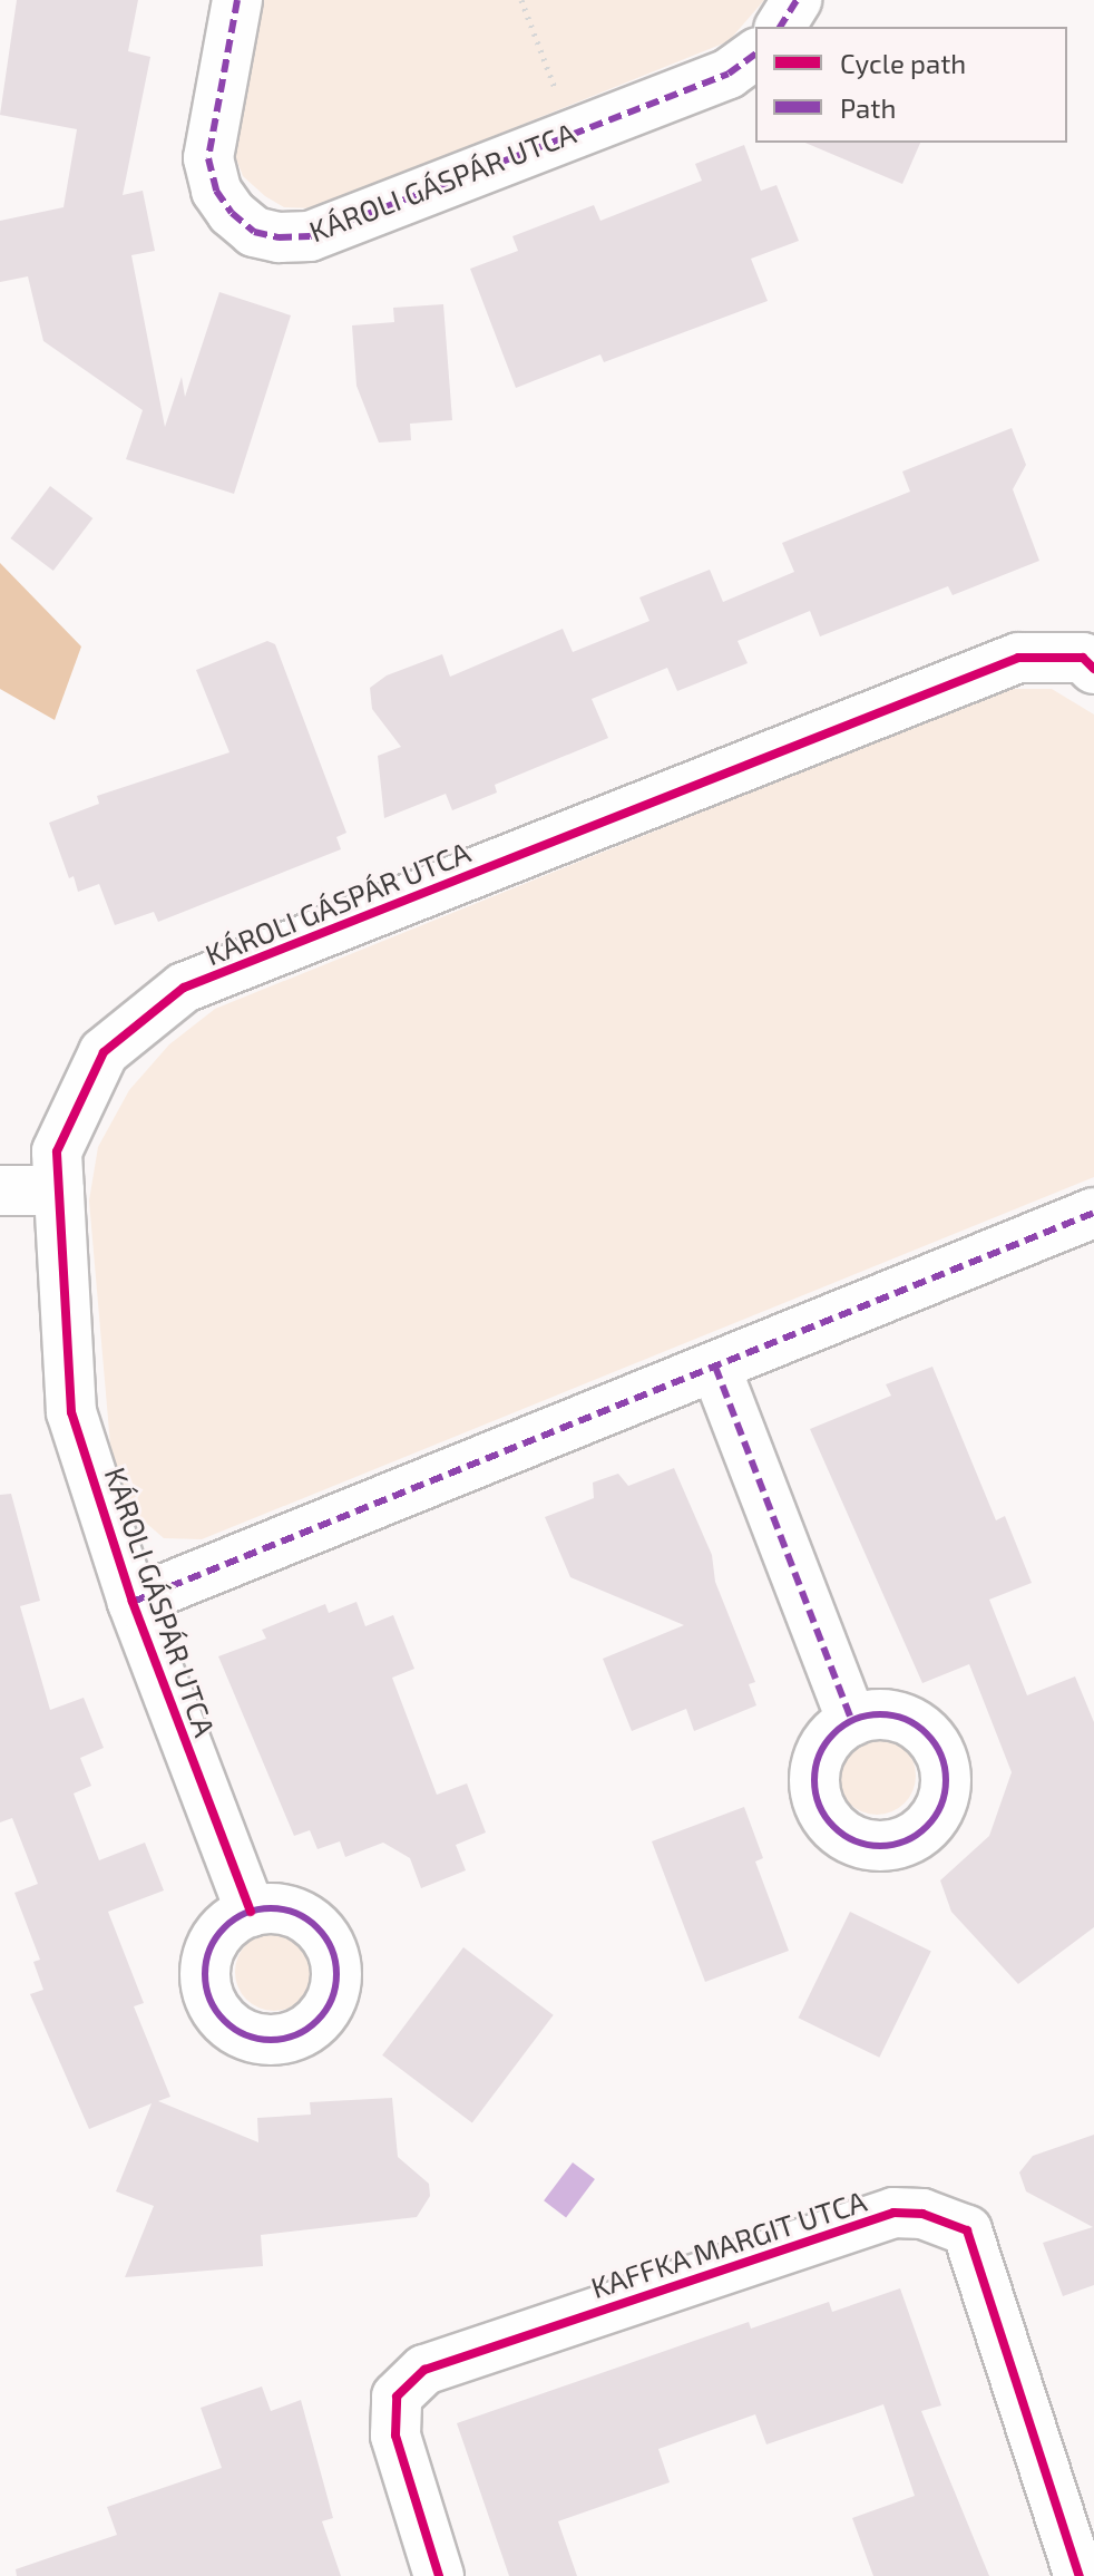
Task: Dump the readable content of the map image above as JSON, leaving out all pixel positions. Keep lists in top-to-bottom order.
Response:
{
  "streets": {
    "street": ["KÁROLI GÁSPÁR UTCA", "KAFFKA MARGIT UTCA"]
  },
  "legend": ["Cycle path", "Path"]
}
